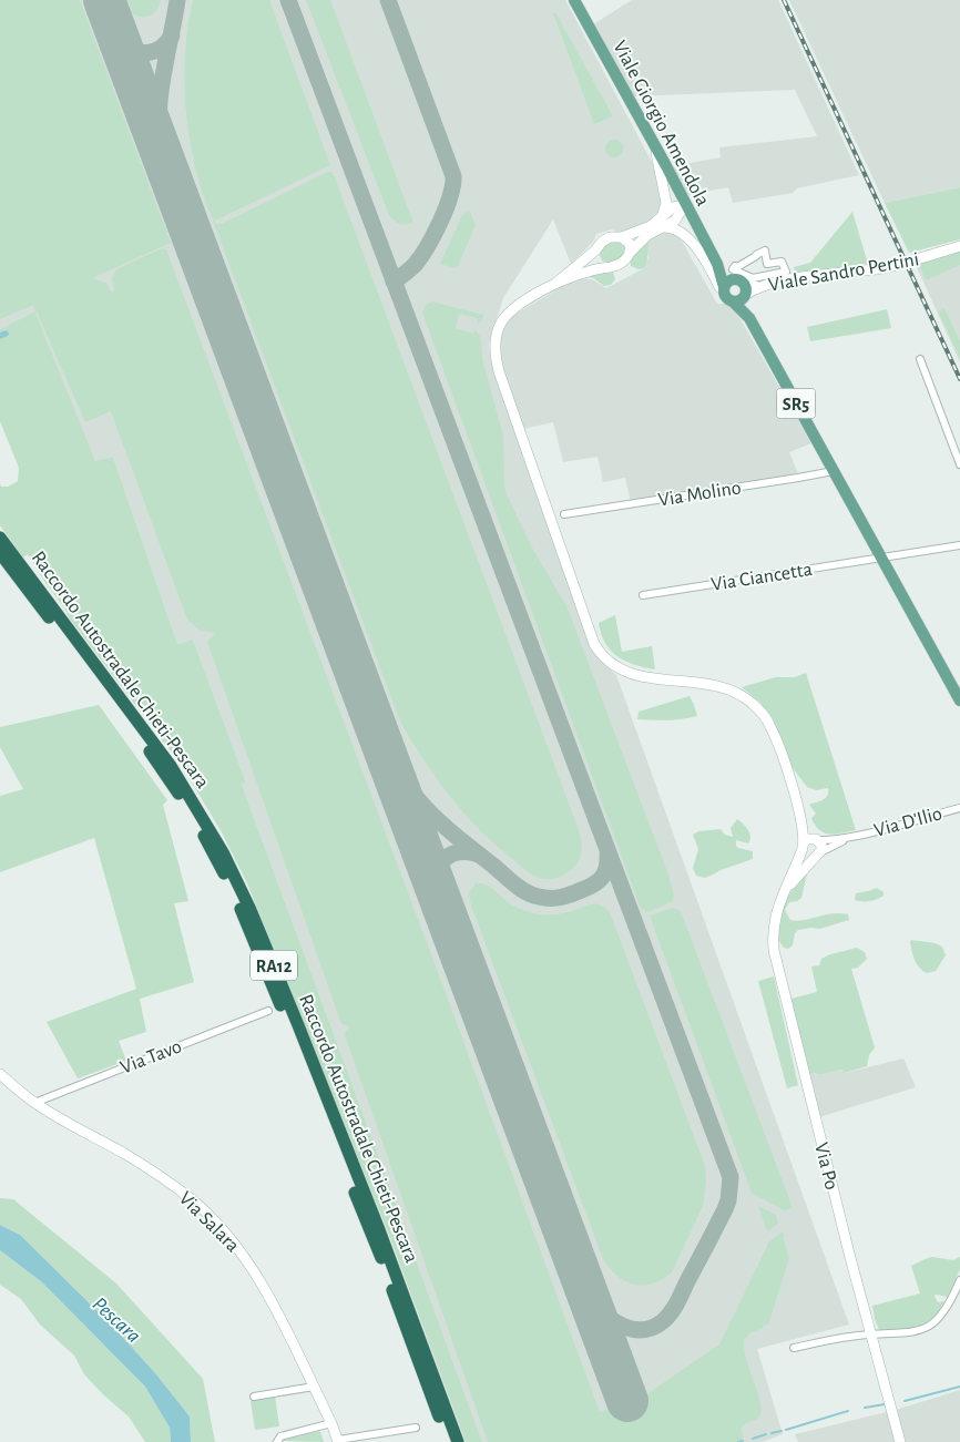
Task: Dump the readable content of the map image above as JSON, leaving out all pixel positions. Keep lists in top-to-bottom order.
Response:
{
  "streets": {
    "highway": ["Raccordo Autostradale Chieti-Pescara", "RA12"],
    "main road": ["Viale Giorgio Amendola", "SR5"],
    "street": [
      "Viale Sandro Pertini",
      "Via Molino",
      "Via Ciancetta",
      "Via D'Ilio",
      "Via Tavo",
      "Via Po",
      "Via Salara"
    ]
  },
  "crossings": [
    ["Viale Giorgio Amendola", "Viale Sandro Pertini"],
    ["Viale Giorgio Amendola", "SR5"],
    ["Viale Sandro Pertini", "SR5"],
    ["SR5", "Via Molino"],
    ["SR5", "Via Ciancetta"],
    ["Via D'Ilio", "Via Po"],
    ["Via Tavo", "Via Salara"]
  ],
  "water": ["Pescara"]
}
